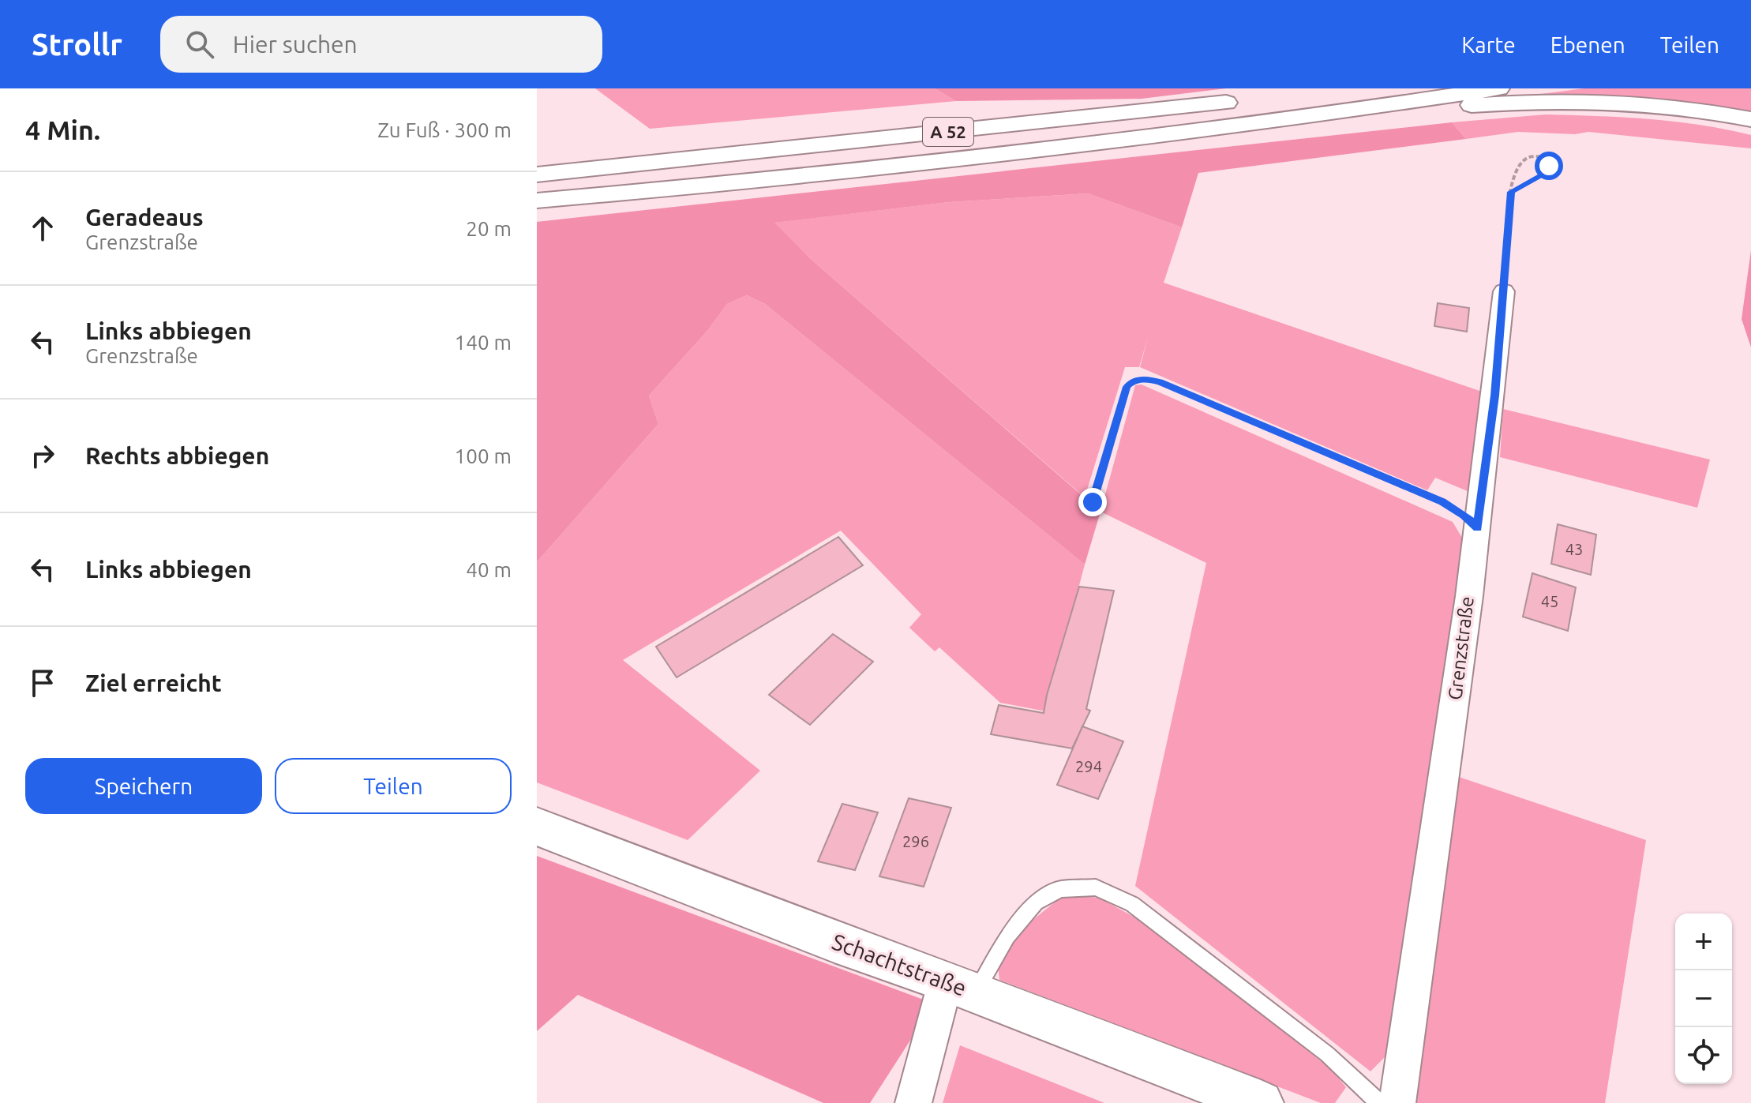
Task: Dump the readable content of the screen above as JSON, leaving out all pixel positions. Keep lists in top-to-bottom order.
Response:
{
  "streets": {
    "highway": ["A 52"],
    "street": ["Grenzstraße", "Schachtstraße"]
  },
  "house_numbers": [
    "43",
    "45",
    "294",
    "296"
  ],
  "page": {
    "header": "Strollr",
    "search": "Hier suchen",
    "nav": ["Karte", "Ebenen", "Teilen"],
    "heading": ["4 Min.", "Zu Fuß · 300 m"],
    "list": [
      ["Geradeaus", "Grenzstraße", "20 m"],
      ["Links abbiegen", "Grenzstraße", "140 m"],
      ["Rechts abbiegen", "100 m"],
      ["Links abbiegen", "40 m"],
      "Ziel erreicht"
    ],
    "buttons": ["Speichern", "Teilen"],
    "map_buttons": ["+", "−"]
  }
}
